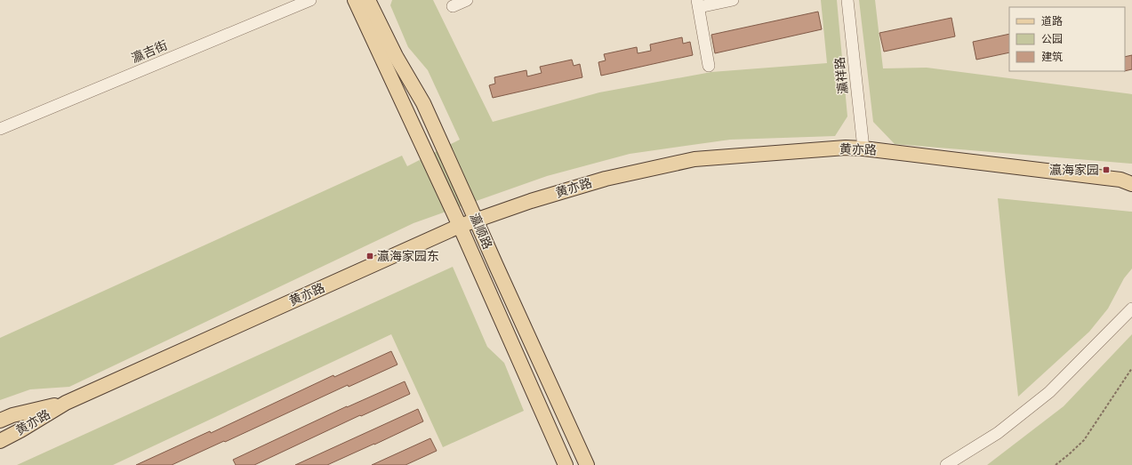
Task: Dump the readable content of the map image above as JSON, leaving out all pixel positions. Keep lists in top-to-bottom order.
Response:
{
  "streets": {
    "main road": ["黄亦路", "瀛顺路"],
    "street": ["瀛吉街", "瀛祥路"]
  },
  "crossings": [
    ["瀛祥路", "黄亦路"],
    ["黄亦路", "瀛顺路"]
  ],
  "places": {
    "transit": ["瀛海家园", "瀛海家园东"]
  },
  "legend": ["道路", "公园", "建筑"]
}
